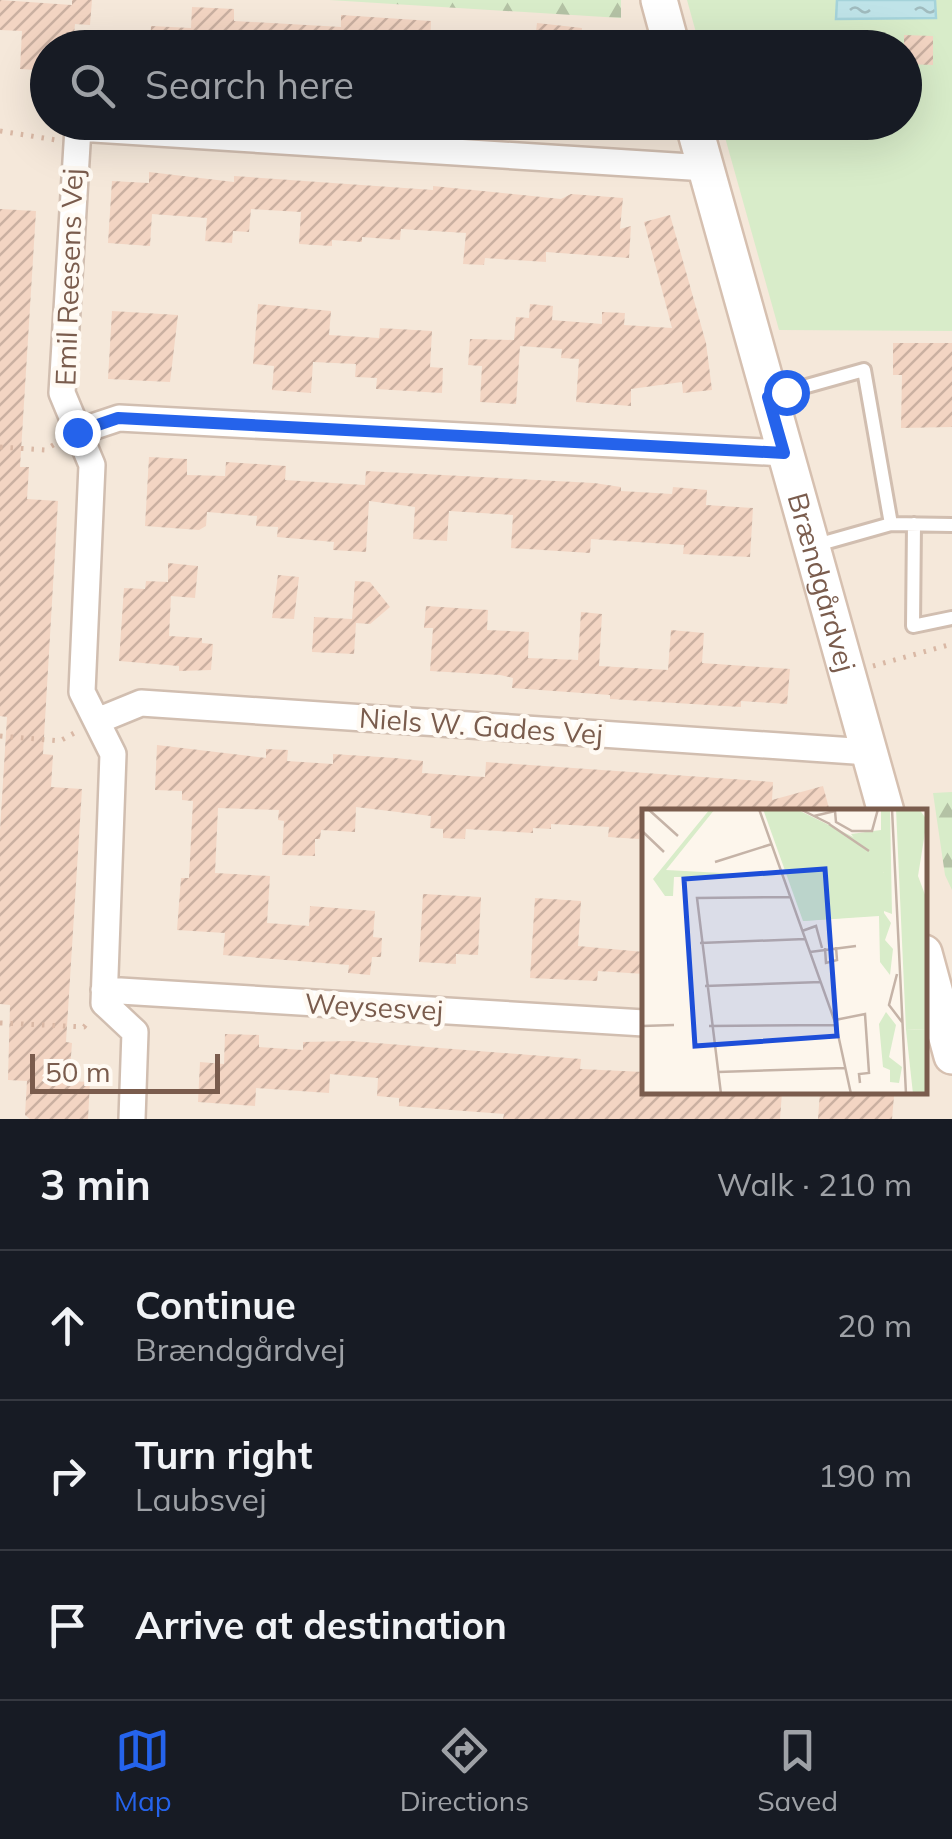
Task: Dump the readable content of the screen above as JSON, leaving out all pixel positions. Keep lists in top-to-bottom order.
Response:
{
  "streets": {
    "street": [
      "Emil Reesens Vej",
      "Brændgårdvej",
      "Niels W. Gades Vej",
      "Weysesvej"
    ]
  },
  "crossings": [
    ["Emil Reesens Vej", "Niels W. Gades Vej"],
    ["Emil Reesens Vej", "Weysesvej"],
    ["Brændgårdvej", "Niels W. Gades Vej"]
  ],
  "scale_bar": "50 m",
  "page": {
    "search": "Search here",
    "scale": "50 m",
    "heading": ["3 min", "Walk · 210 m"],
    "list": [
      ["Continue", "Brændgårdvej", "20 m"],
      ["Turn right", "Laubsvej", "190 m"],
      "Arrive at destination"
    ],
    "nav": ["Map", "Directions", "Saved"]
  }
}
